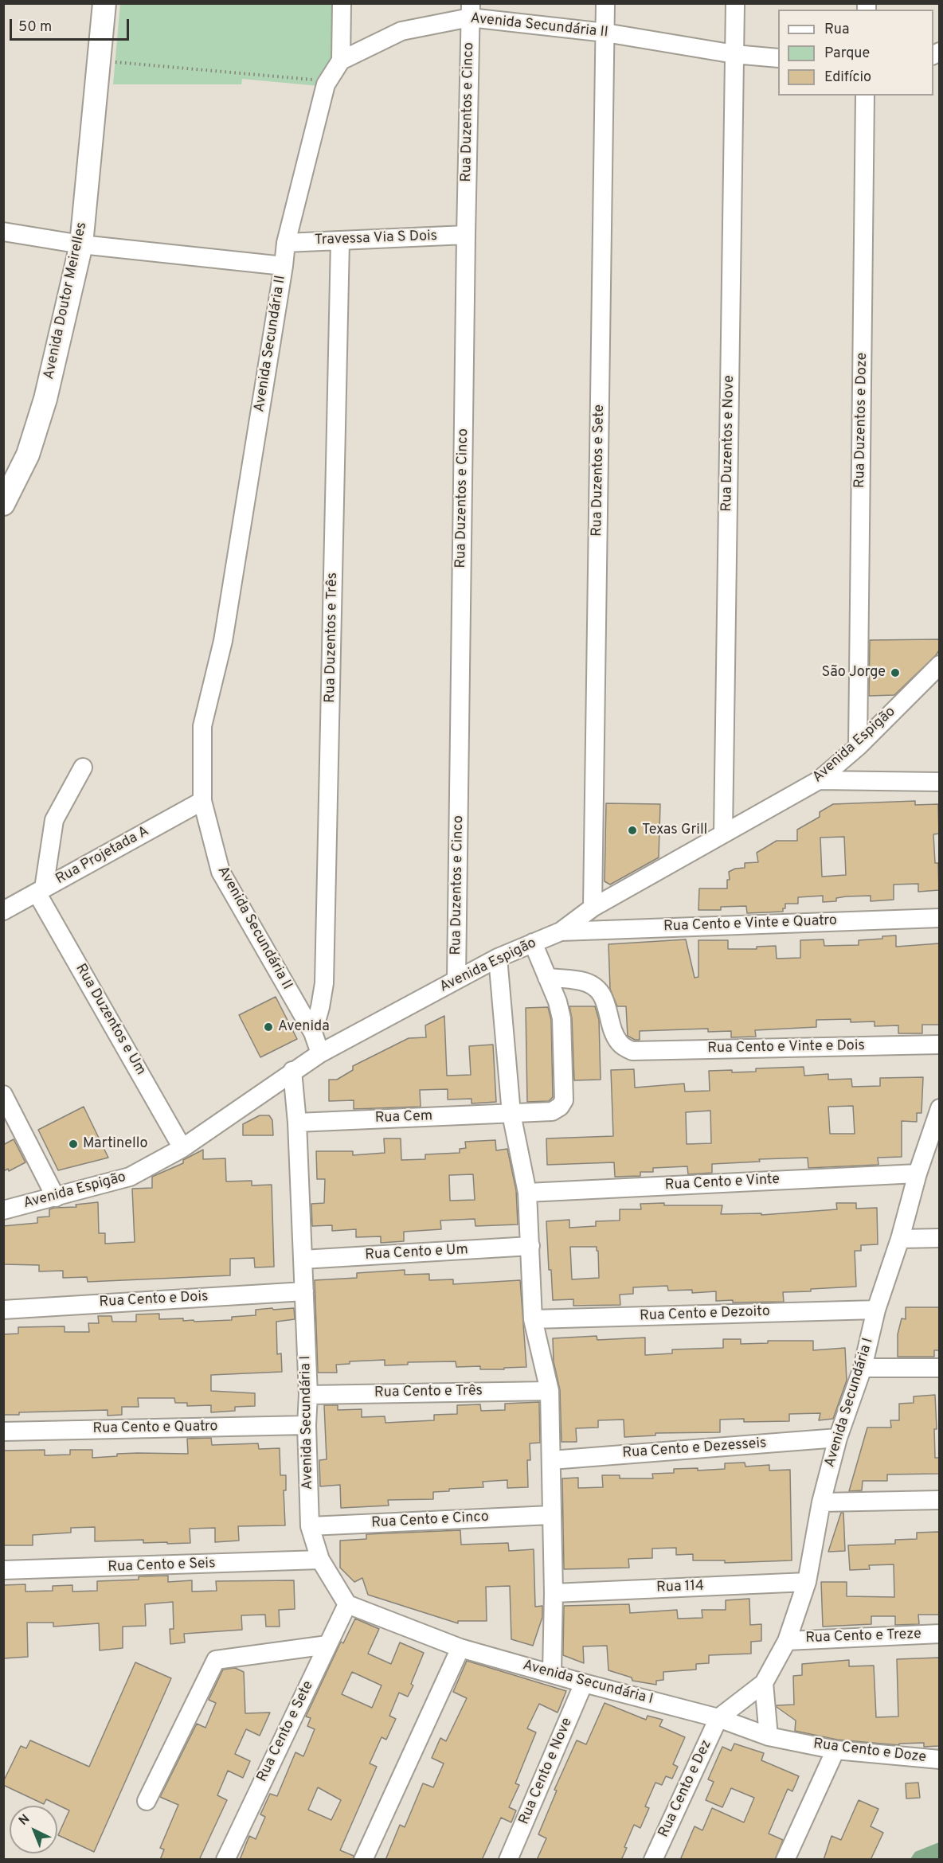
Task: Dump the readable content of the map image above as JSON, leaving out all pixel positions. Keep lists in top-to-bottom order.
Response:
{
  "streets": {
    "main road": ["Avenida Doutor Meirelles"],
    "street": [
      "Avenida Secundária II",
      "Rua Duzentos e Cinco",
      "Travessa Via S Dois",
      "Rua Duzentos e Doze",
      "Rua Duzentos e Nove",
      "Rua Duzentos e Sete",
      "Rua Duzentos e Três",
      "Avenida Espigão",
      "Rua Projetada A",
      "Rua Cento e Vinte e Quatro",
      "Rua Duzentos e Um",
      "Rua Cento e Vinte e Dois",
      "Rua Cem",
      "Rua Cento e Vinte",
      "Rua Cento e Um",
      "Rua Cento e Dois",
      "Rua Cento e Dezoito",
      "Rua Cento e Três",
      "Avenida Secundária I",
      "Rua Cento e Quatro",
      "Rua Cento e Dezesseis",
      "Rua Cento e Cinco",
      "Rua Cento e Seis",
      "Rua 114",
      "Rua Cento e Treze",
      "Rua Cento e Sete",
      "Rua Cento e Doze",
      "Rua Cento e Nove",
      "Rua Cento e Dez"
    ]
  },
  "crossings": [
    ["Avenida Secundária II", "Rua Duzentos e Cinco"],
    ["Avenida Secundária II", "Travessa Via S Dois"],
    ["Avenida Secundária II", "Rua Duzentos e Nove"],
    ["Avenida Secundária II", "Rua Duzentos e Sete"],
    ["Avenida Secundária II", "Rua Duzentos e Três"],
    ["Avenida Secundária II", "Avenida Espigão"],
    ["Avenida Secundária II", "Rua Projetada A"],
    ["Rua Duzentos e Cinco", "Travessa Via S Dois"],
    ["Rua Duzentos e Cinco", "Avenida Espigão"],
    ["Travessa Via S Dois", "Rua Duzentos e Três"],
    ["Rua Duzentos e Doze", "Avenida Espigão"],
    ["Rua Duzentos e Nove", "Avenida Espigão"],
    ["Rua Duzentos e Sete", "Avenida Espigão"],
    ["Avenida Espigão", "Rua Cento e Vinte e Quatro"],
    ["Avenida Espigão", "Rua Duzentos e Um"],
    ["Avenida Espigão", "Rua Cem"],
    ["Avenida Espigão", "Avenida Secundária I"],
    ["Rua Projetada A", "Rua Duzentos e Um"],
    ["Rua Cento e Vinte e Dois", "Rua Cem"],
    ["Rua Cem", "Avenida Secundária I"],
    ["Rua Cento e Vinte", "Avenida Secundária I"],
    ["Rua Cento e Um", "Avenida Secundária I"],
    ["Rua Cento e Dois", "Avenida Secundária I"],
    ["Rua Cento e Dezoito", "Avenida Secundária I"],
    ["Rua Cento e Três", "Avenida Secundária I"],
    ["Avenida Secundária I", "Rua Cento e Quatro"],
    ["Avenida Secundária I", "Rua Cento e Dezesseis"],
    ["Avenida Secundária I", "Rua Cento e Cinco"],
    ["Avenida Secundária I", "Rua Cento e Seis"],
    ["Avenida Secundária I", "Rua 114"],
    ["Avenida Secundária I", "Rua Cento e Treze"],
    ["Avenida Secundária I", "Rua Cento e Sete"],
    ["Avenida Secundária I", "Rua Cento e Doze"],
    ["Avenida Secundária I", "Rua Cento e Nove"],
    ["Avenida Secundária I", "Rua Cento e Dez"],
    ["Rua Cento e Doze", "Rua Cento e Dez"]
  ],
  "places": [
    "São Jorge",
    "Texas Grill",
    "Avenida",
    "Martinello"
  ],
  "legend": ["Rua", "Parque", "Edifício"],
  "scale_bar": "50 m",
  "north": "top left"
}
